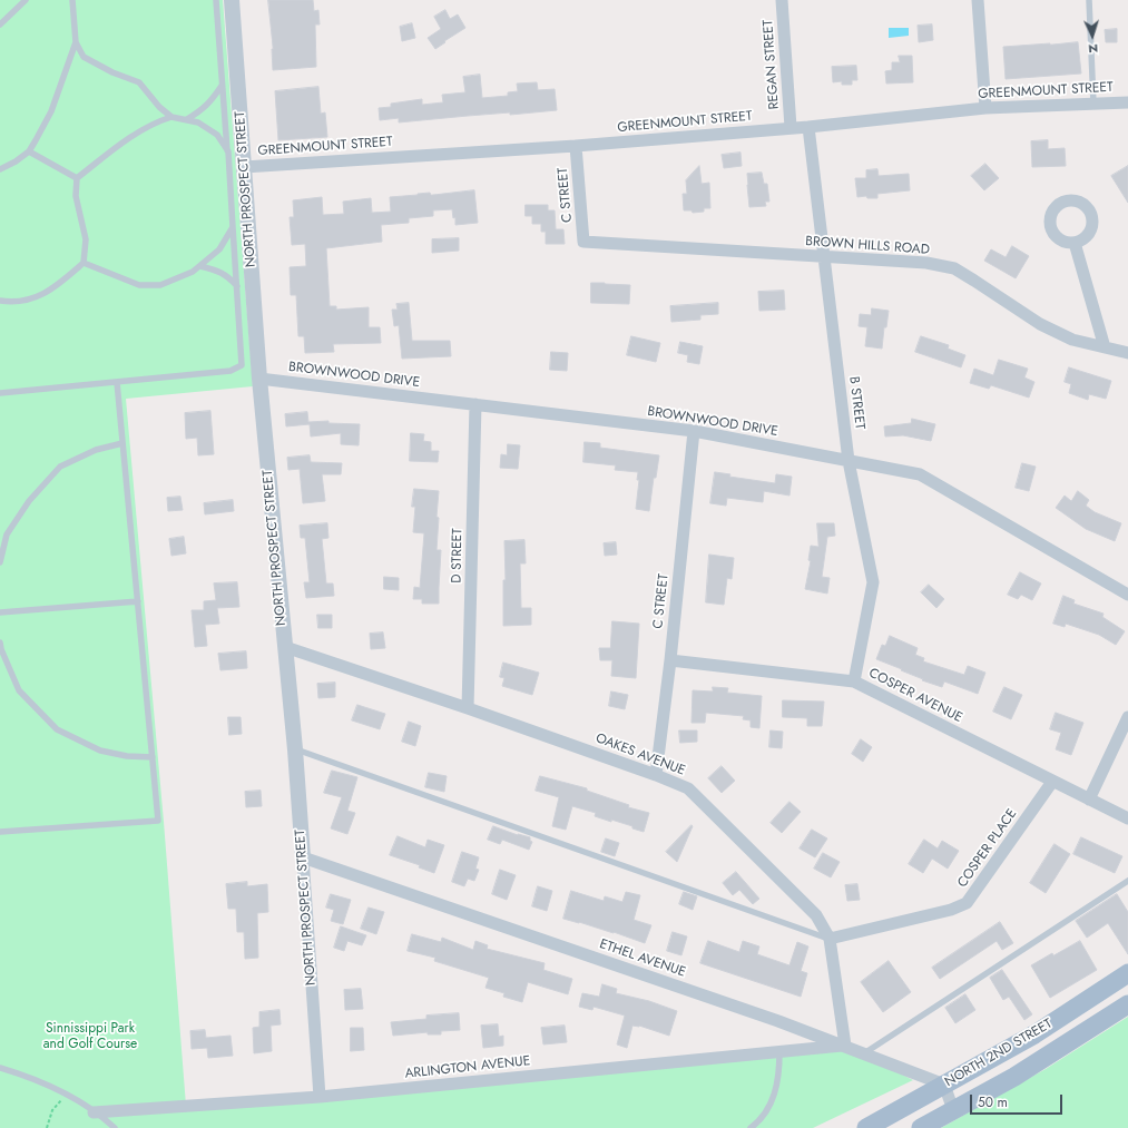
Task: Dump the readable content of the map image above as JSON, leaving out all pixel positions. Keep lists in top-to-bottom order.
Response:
{
  "streets": {
    "main road": ["NORTH 2ND STREET"],
    "street": [
      "REGAN STREET",
      "GREENMOUNT STREET",
      "NORTH PROSPECT STREET",
      "C STREET",
      "BROWN HILLS ROAD",
      "BROWNWOOD DRIVE",
      "B STREET",
      "D STREET",
      "COSPER AVENUE",
      "OAKES AVENUE",
      "COSPER PLACE",
      "ETHEL AVENUE",
      "ARLINGTON AVENUE"
    ]
  },
  "crossings": [
    ["REGAN STREET", "GREENMOUNT STREET"],
    ["GREENMOUNT STREET", "NORTH PROSPECT STREET"],
    ["GREENMOUNT STREET", "C STREET"],
    ["GREENMOUNT STREET", "B STREET"],
    ["NORTH PROSPECT STREET", "BROWNWOOD DRIVE"],
    ["NORTH PROSPECT STREET", "OAKES AVENUE"],
    ["NORTH PROSPECT STREET", "ETHEL AVENUE"],
    ["NORTH PROSPECT STREET", "ARLINGTON AVENUE"],
    ["C STREET", "BROWN HILLS ROAD"],
    ["C STREET", "BROWNWOOD DRIVE"],
    ["C STREET", "COSPER AVENUE"],
    ["C STREET", "OAKES AVENUE"],
    ["BROWN HILLS ROAD", "B STREET"],
    ["BROWNWOOD DRIVE", "B STREET"],
    ["BROWNWOOD DRIVE", "D STREET"],
    ["B STREET", "COSPER AVENUE"],
    ["D STREET", "OAKES AVENUE"],
    ["COSPER AVENUE", "COSPER PLACE"],
    ["OAKES AVENUE", "COSPER PLACE"],
    ["OAKES AVENUE", "ETHEL AVENUE"],
    ["OAKES AVENUE", "ARLINGTON AVENUE"],
    ["ETHEL AVENUE", "NORTH 2ND STREET"],
    ["ETHEL AVENUE", "ARLINGTON AVENUE"]
  ],
  "parks": ["Sinnissippi Park and Golf Course"],
  "scale_bar": "50 m",
  "north": "bottom"
}
